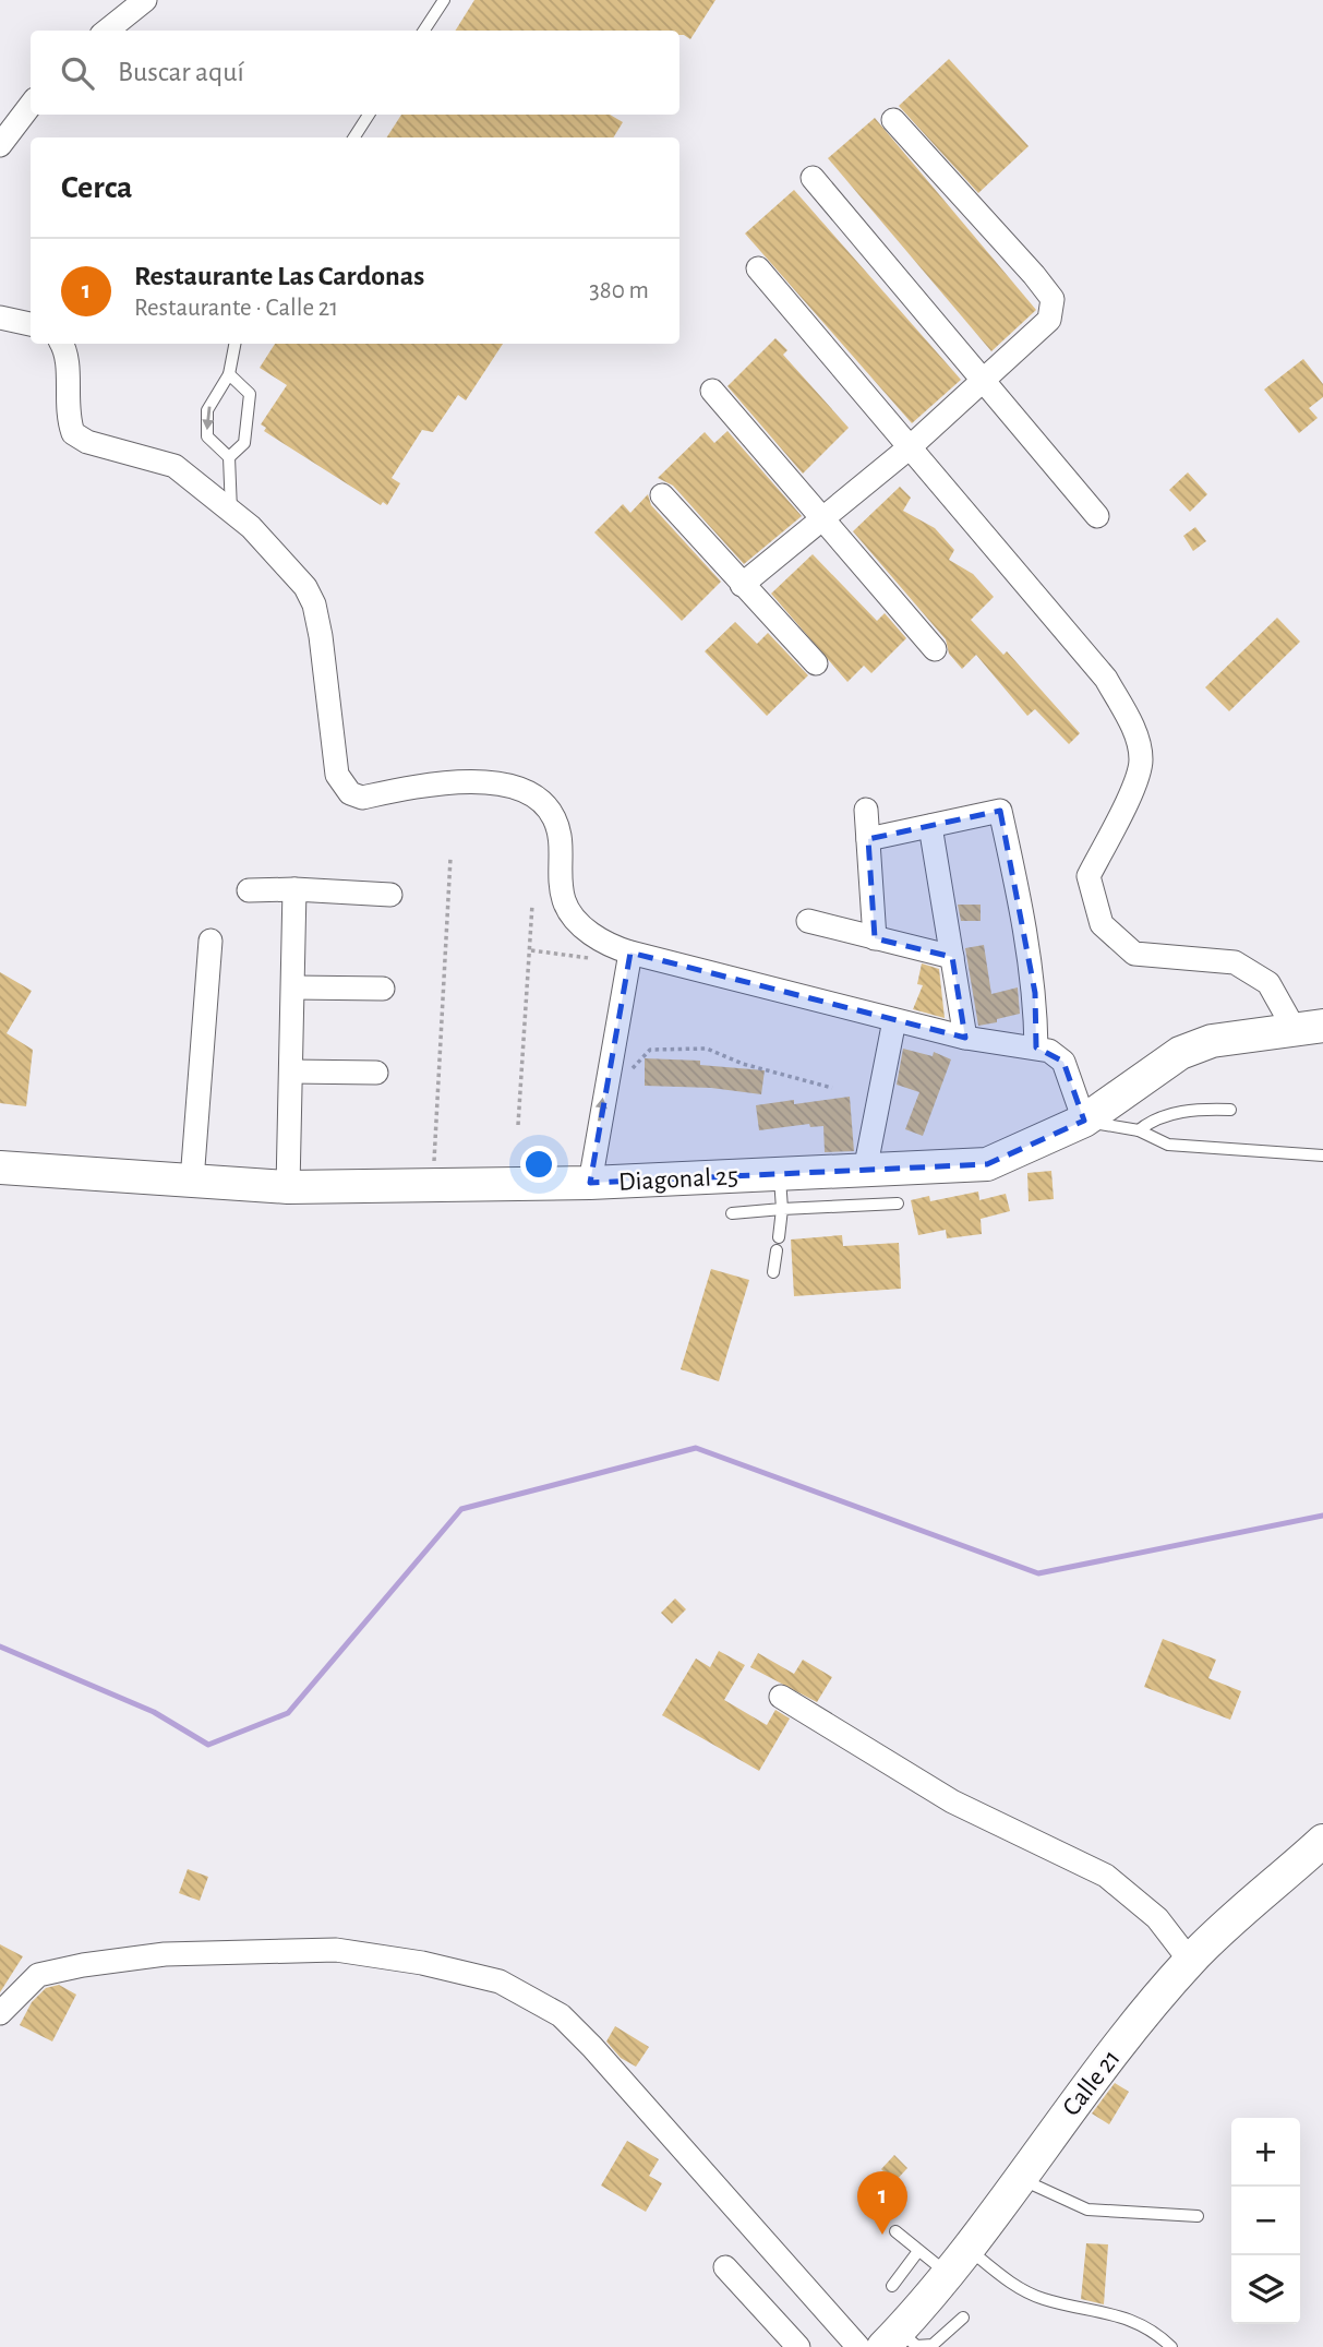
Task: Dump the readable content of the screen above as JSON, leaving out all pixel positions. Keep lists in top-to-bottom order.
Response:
{
  "streets": {
    "street": ["Diagonal 25", "Calle 21"]
  },
  "page": {
    "search": "Buscar aquí",
    "heading": "Cerca",
    "list": [
      {
        "mark": "1",
        "name": "Restaurante Las Cardonas",
        "note": "Restaurante · Calle 21",
        "value": "380 m"
      }
    ],
    "map_buttons": ["+", "−"],
    "pins": "1"
  }
}
